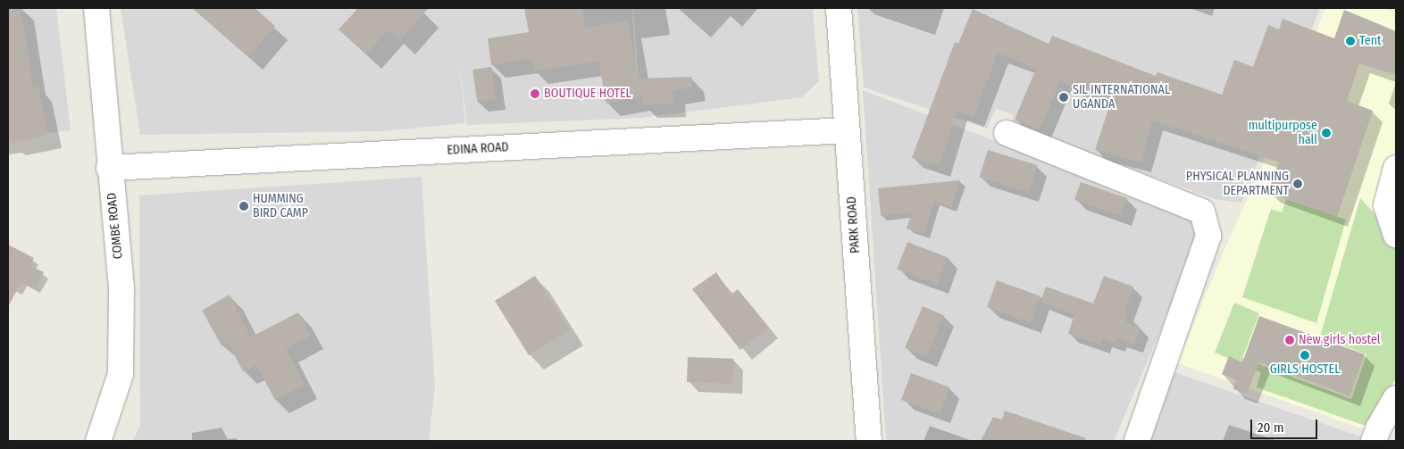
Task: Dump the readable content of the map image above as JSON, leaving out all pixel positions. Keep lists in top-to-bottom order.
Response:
{
  "streets": {
    "street": ["EDINA ROAD", "PARK ROAD", "COMBE ROAD"]
  },
  "crossings": [
    ["EDINA ROAD", "PARK ROAD"],
    ["EDINA ROAD", "COMBE ROAD"]
  ],
  "places": [
    "Tent",
    "BOUTIQUE HOTEL",
    "SIL INTERNATIONAL UGANDA",
    "multipurpose hall",
    "PHYSICAL PLANNING DEPARTMENT",
    "HUMMING BIRD CAMP",
    "New girls hostel",
    "GIRLS HOSTEL"
  ],
  "scale_bar": "20 m"
}
